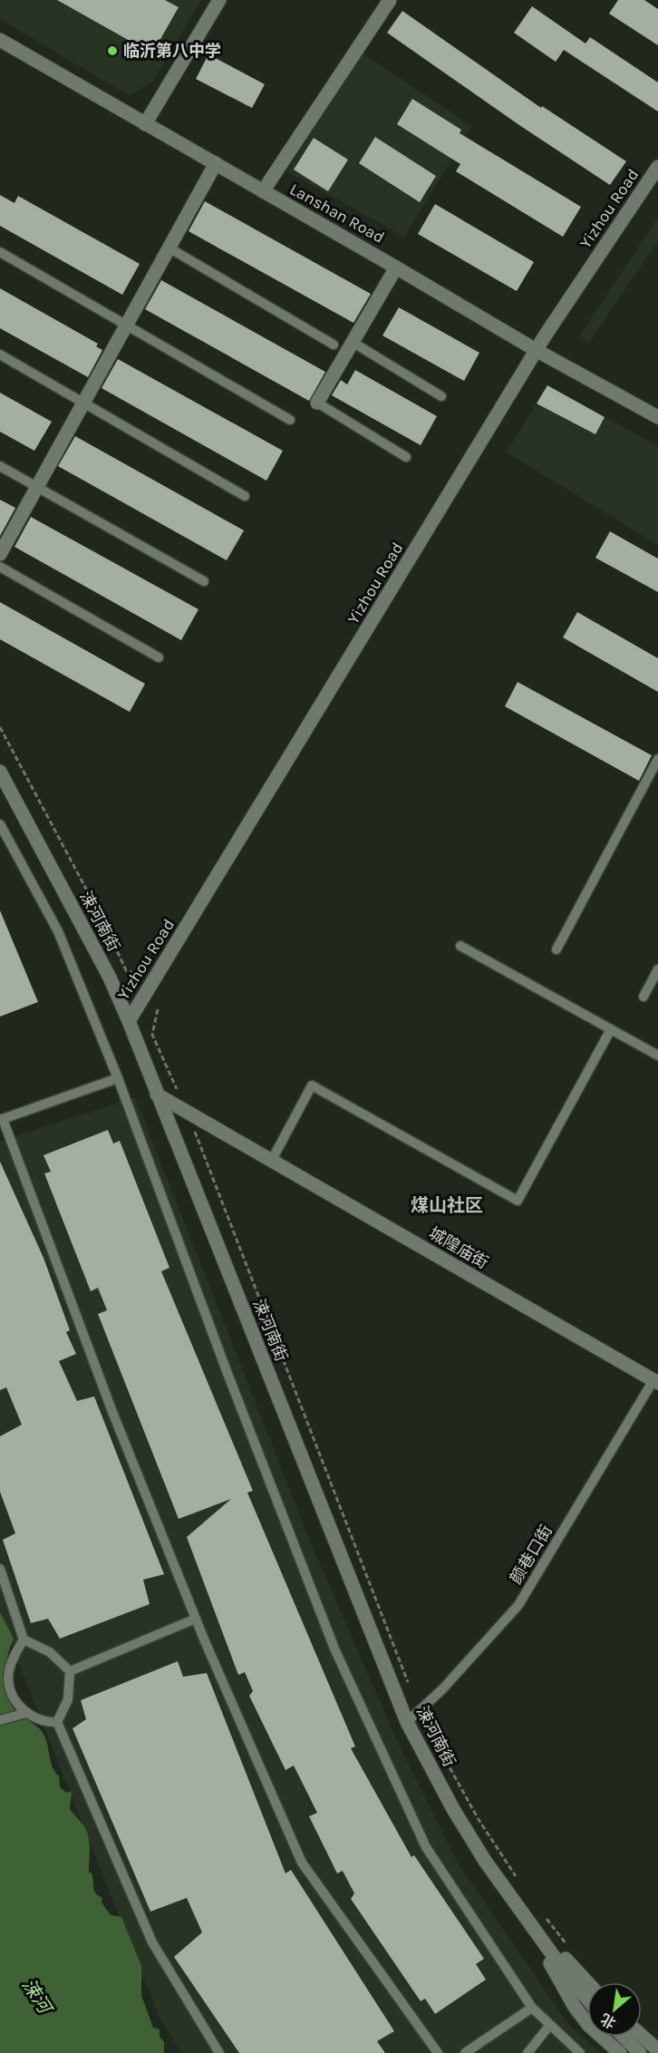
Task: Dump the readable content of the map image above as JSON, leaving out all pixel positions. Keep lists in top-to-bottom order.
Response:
{
  "streets": {
    "street": [
      "Yizhou Road",
      "Lanshan Road",
      "涑河南街",
      "城隍庙街"
    ],
    "lane": ["颜巷口街"]
  },
  "crossings": [
    ["Yizhou Road", "Lanshan Road"],
    ["Yizhou Road", "涑河南街"],
    ["涑河南街", "城隍庙街"],
    ["涑河南街", "颜巷口街"],
    ["城隍庙街", "颜巷口街"]
  ],
  "districts": ["煤山社区"],
  "water": ["涑河"],
  "places": ["临沂第八中学"],
  "north": "bottom left"
}
